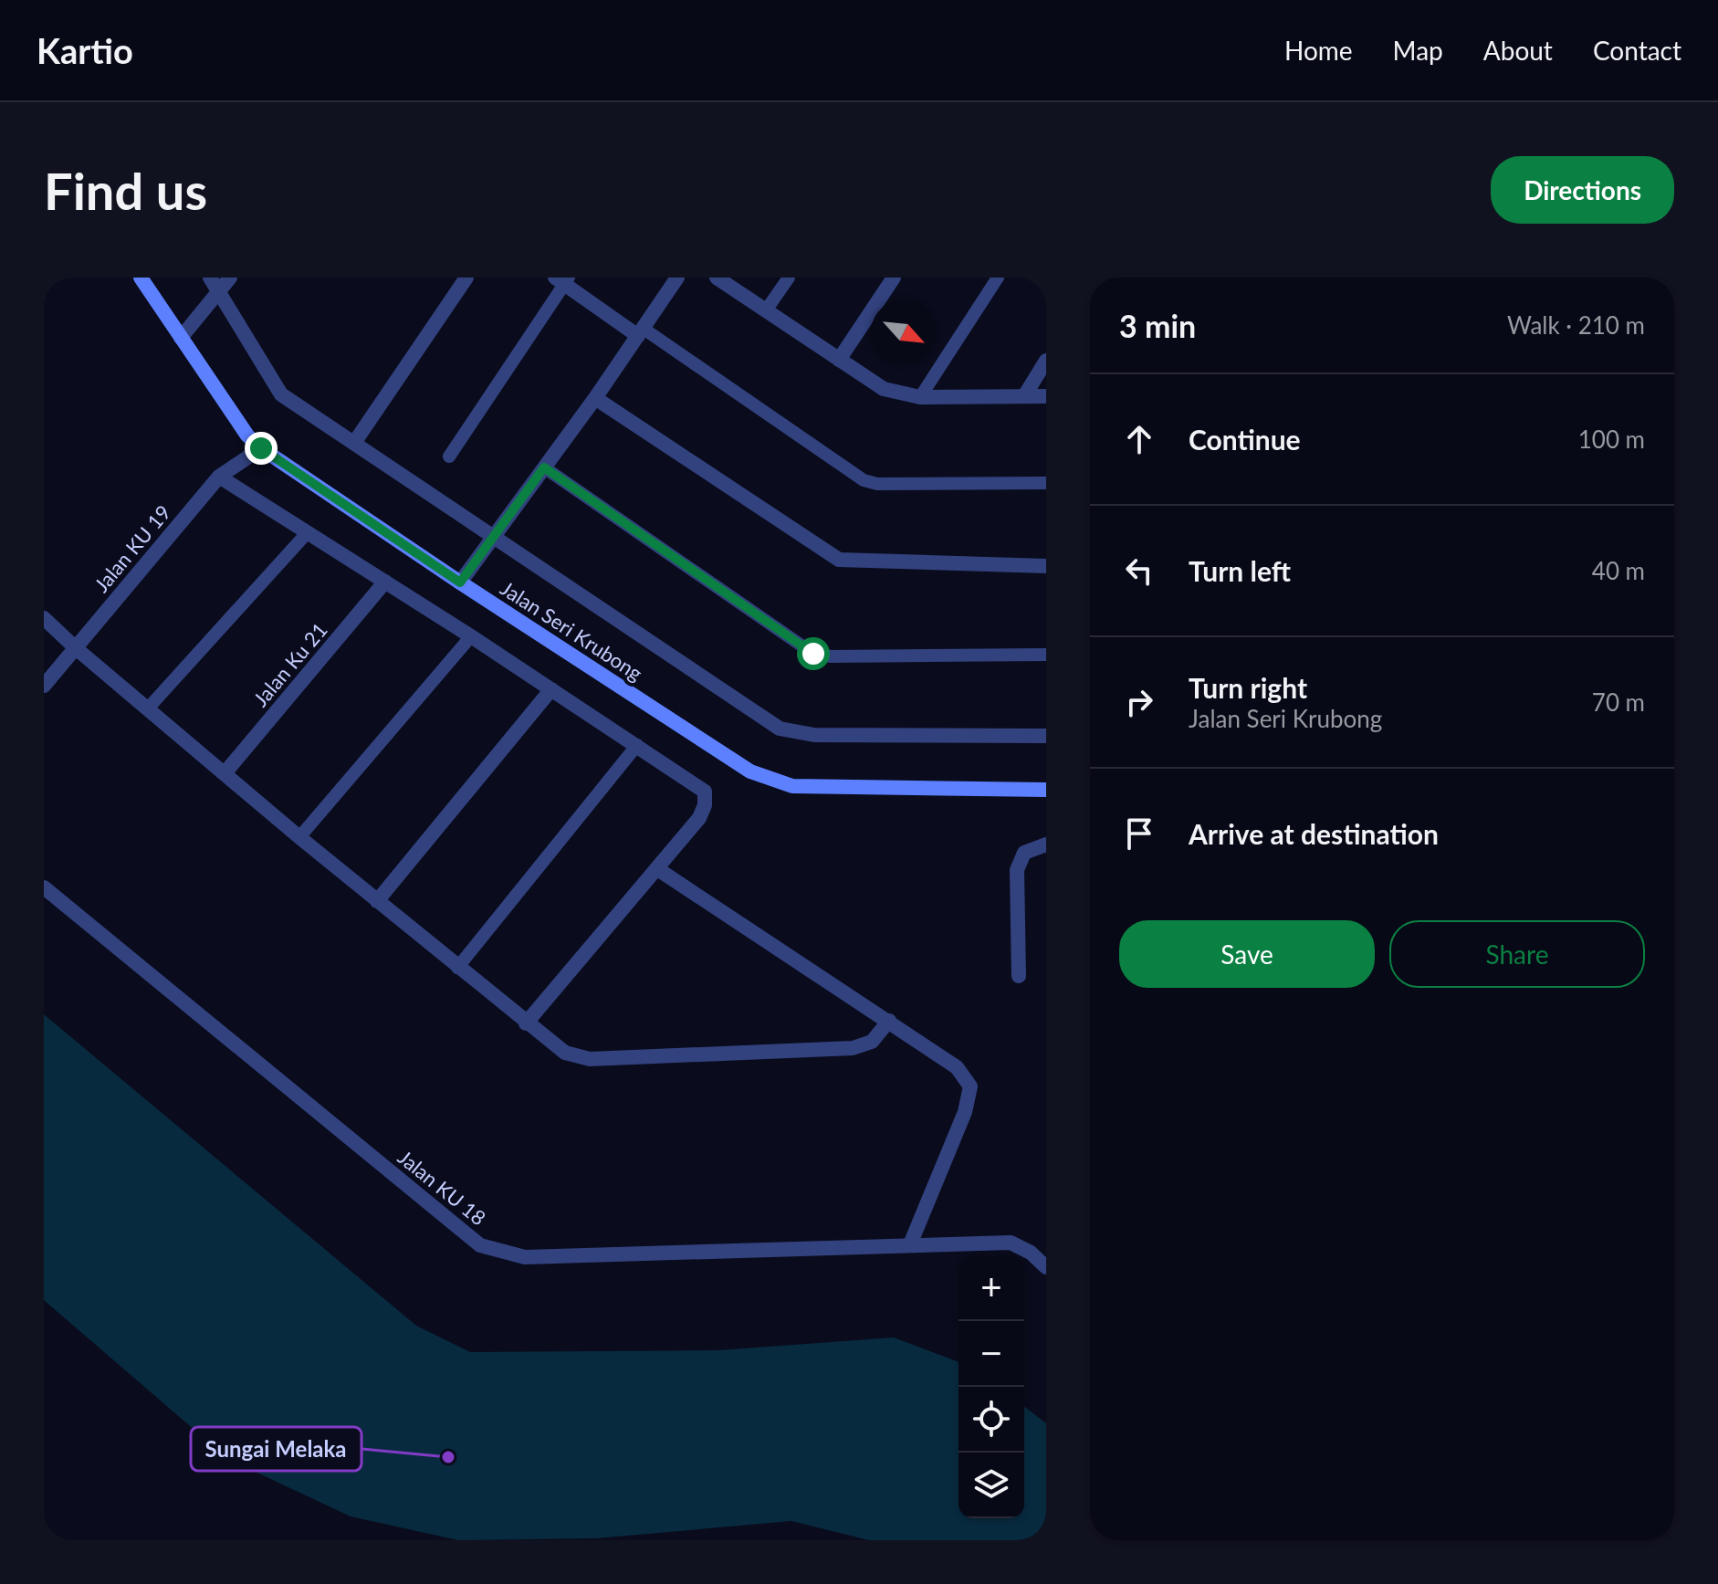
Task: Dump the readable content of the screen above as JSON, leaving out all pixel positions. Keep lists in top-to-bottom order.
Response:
{
  "streets": {
    "street": [
      "Jalan KU 19",
      "Jalan Seri Krubong",
      "Jalan Ku 21",
      "Jalan KU 18"
    ]
  },
  "crossings": [
    ["Jalan KU 19", "Jalan Seri Krubong"]
  ],
  "places": ["Sungai Melaka"],
  "north": "bottom right",
  "page": {
    "header": "Kartio",
    "nav": [
      "Home",
      "Map",
      "About",
      "Contact"
    ],
    "buttons": [
      "Directions",
      ["Save", "Share"]
    ],
    "title": "Find us",
    "heading": ["3 min", "Walk · 210 m"],
    "list": [
      ["Continue", "100 m"],
      ["Turn left", "40 m"],
      ["Turn right", "Jalan Seri Krubong", "70 m"],
      "Arrive at destination"
    ],
    "map_buttons": ["+", "−"]
  }
}
